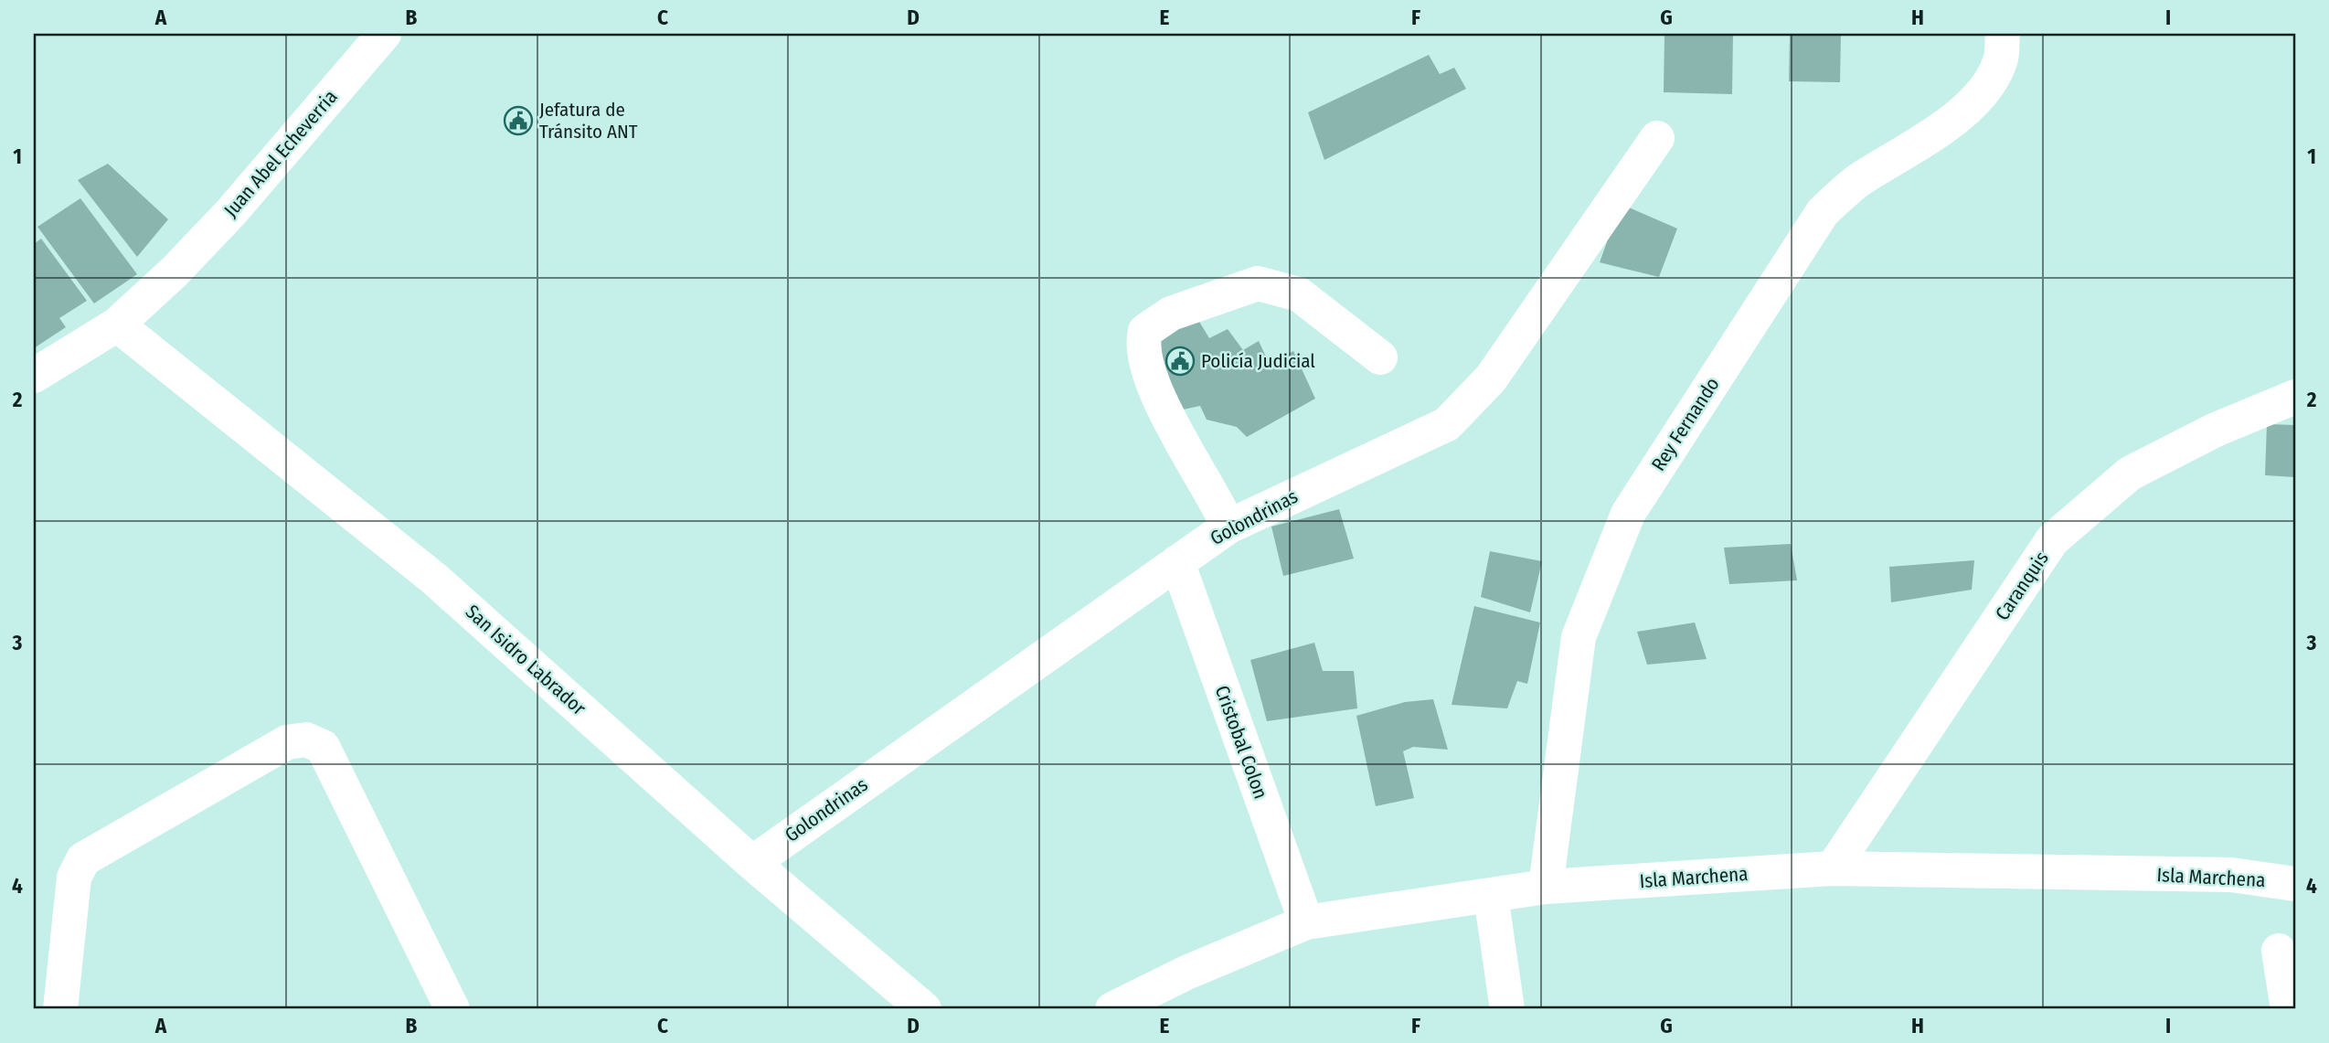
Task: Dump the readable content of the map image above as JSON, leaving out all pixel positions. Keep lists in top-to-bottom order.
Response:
{
  "streets": {
    "street": [
      "Juan Abel Echeverria",
      "Rey Fernando",
      "Golondrinas",
      "Caranquis",
      "San Isidro Labrador",
      "Cristobal Colon",
      "Isla Marchena"
    ]
  },
  "crossings": [
    ["Juan Abel Echeverria", "San Isidro Labrador"],
    ["Rey Fernando", "Isla Marchena"],
    ["Golondrinas", "San Isidro Labrador"],
    ["Golondrinas", "Cristobal Colon"],
    ["Caranquis", "Isla Marchena"],
    ["Cristobal Colon", "Isla Marchena"]
  ],
  "places": {
    "public building": ["Jefatura de Tránsito ANT", "Policía Judicial"]
  },
  "grid": {
    "columns": [
      "A",
      "B",
      "C",
      "D",
      "E",
      "F",
      "G",
      "H",
      "I"
    ],
    "rows": [
      "1",
      "2",
      "3",
      "4"
    ]
  }
}
